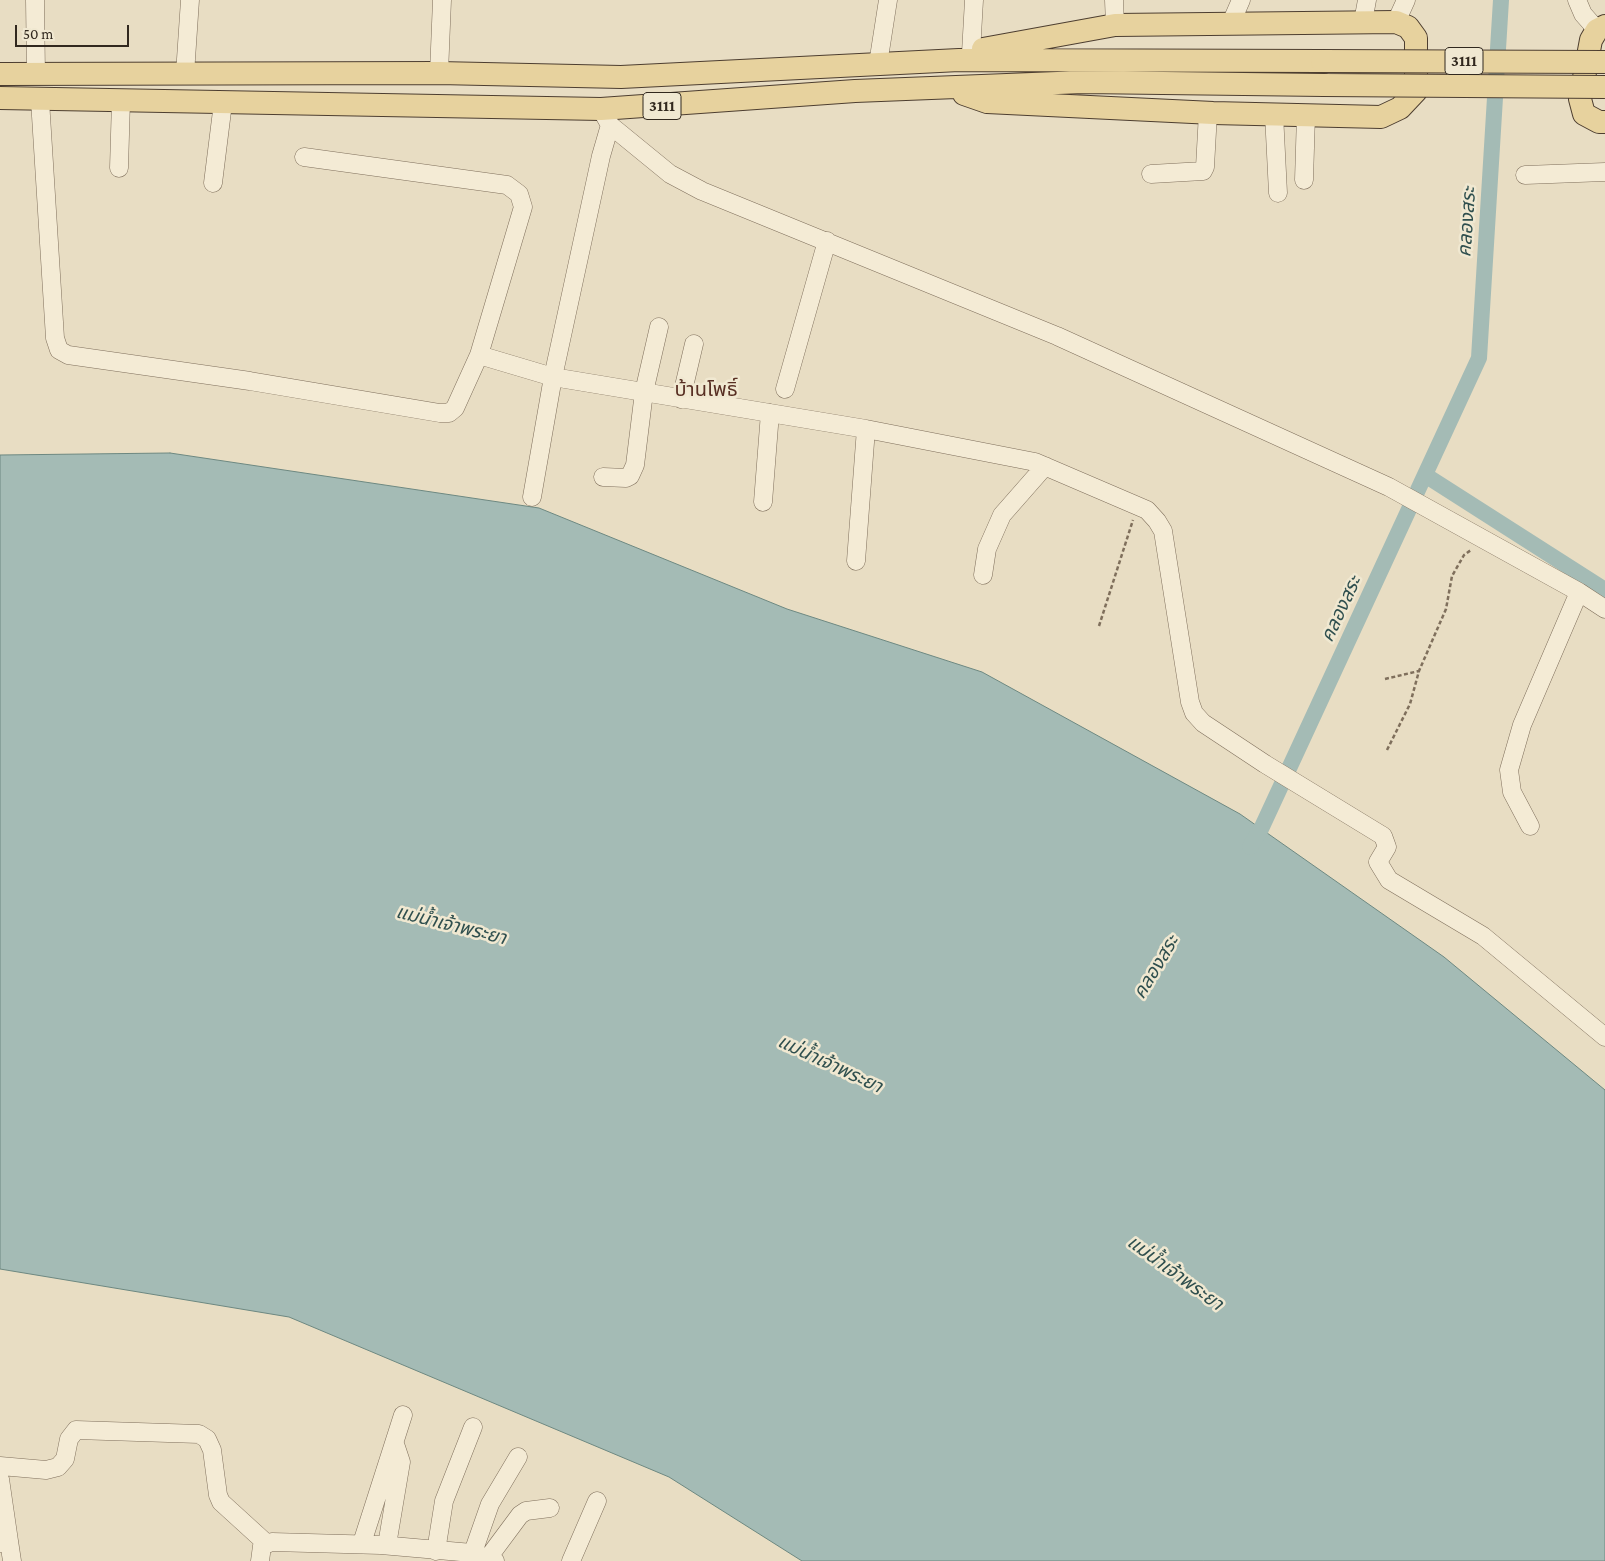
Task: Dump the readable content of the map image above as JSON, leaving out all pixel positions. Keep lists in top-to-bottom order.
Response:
{
  "streets": {
    "main road": ["3111"]
  },
  "districts": ["บ้านโพธิ์"],
  "water": ["คลองสระ", "แม่น้ำเจ้าพระยา"],
  "scale_bar": "50 m"
}
